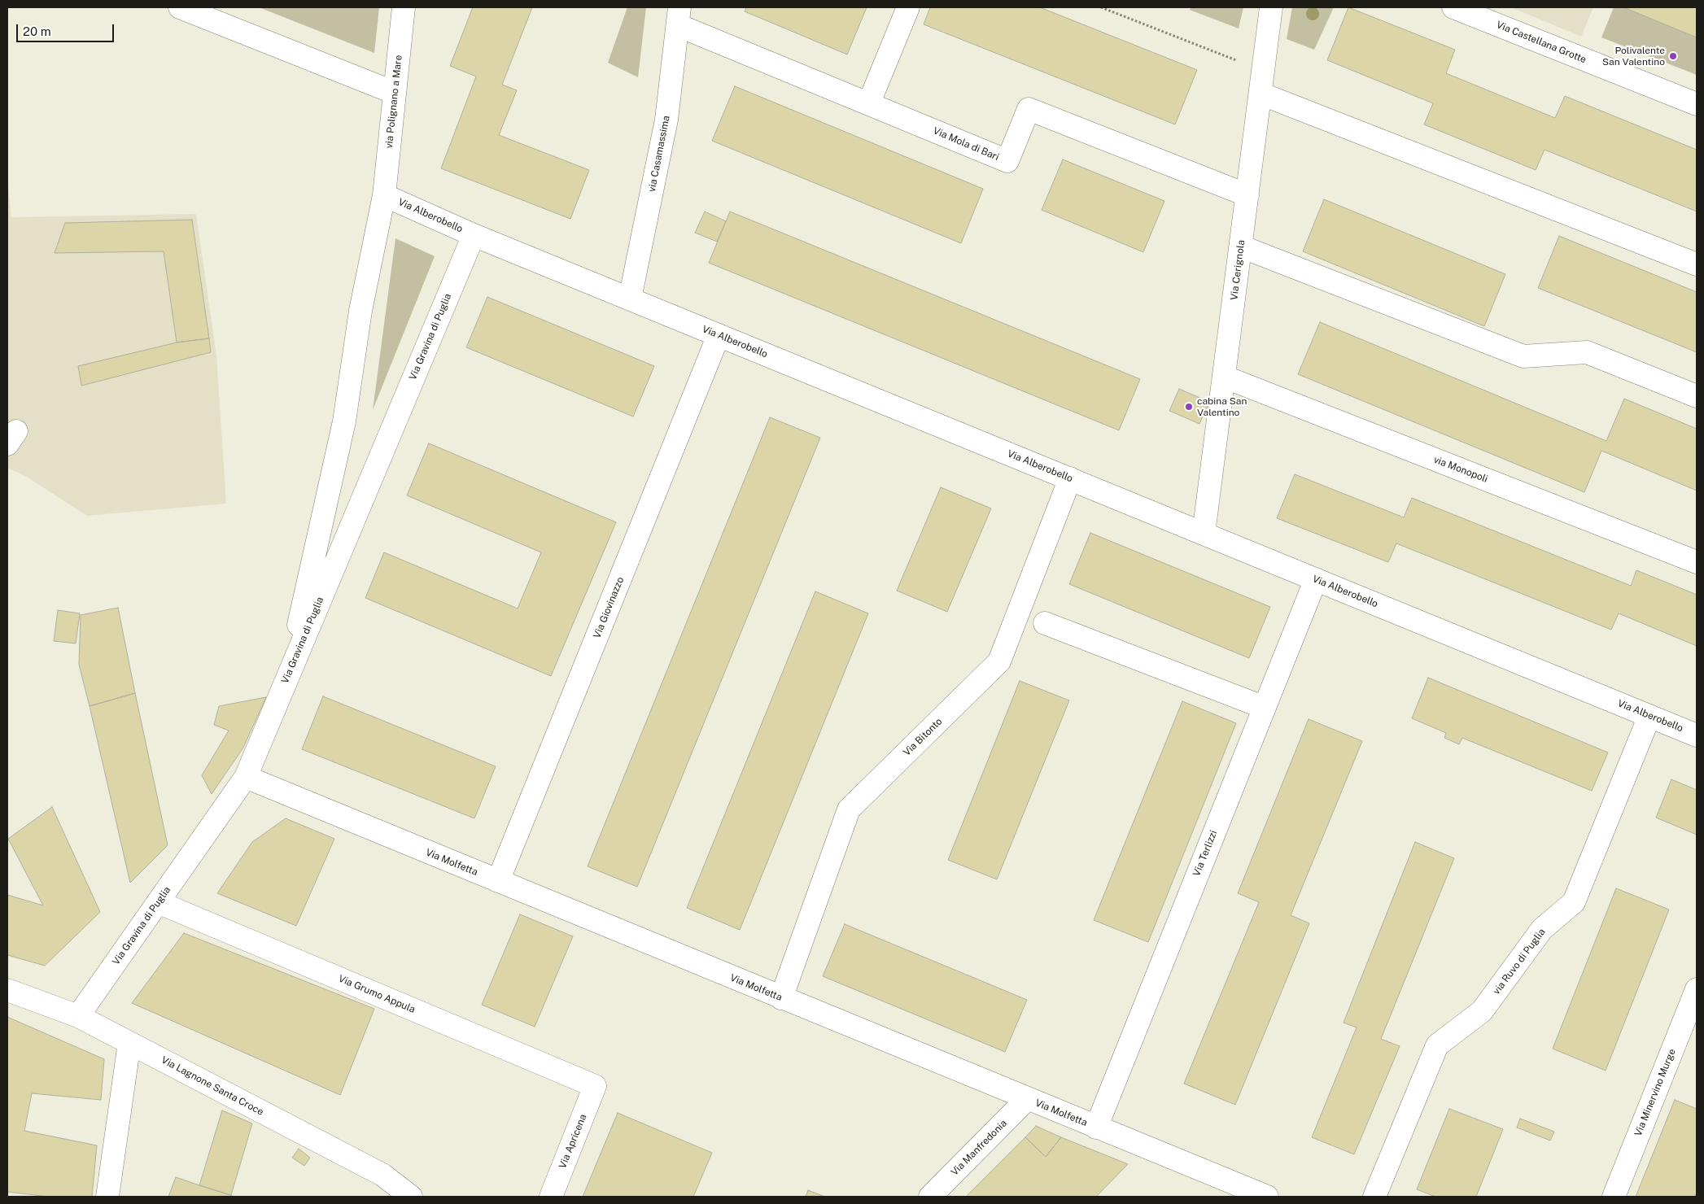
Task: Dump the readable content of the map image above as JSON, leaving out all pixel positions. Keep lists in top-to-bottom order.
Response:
{
  "streets": {
    "street": [
      "Via Castellana Grotte",
      "via Polignano a Mare",
      "Via Mola di Bari",
      "via Casamassima",
      "Via Alberobello",
      "Via Cerignola",
      "Via Gravina di Puglia",
      "via Monopoli",
      "Via Giovinazzo",
      "Via Bitonto",
      "Via Terlizzi",
      "Via Molfetta",
      "via Ruvo di Puglia",
      "Via Grumo Appula",
      "Via Lagnone Santa Croce",
      "Via Minervino Murge",
      "Via Apricena",
      "Via Manfredonia"
    ]
  },
  "crossings": [
    ["via Polignano a Mare", "Via Alberobello"],
    ["via Polignano a Mare", "Via Gravina di Puglia"],
    ["Via Mola di Bari", "via Casamassima"],
    ["Via Mola di Bari", "Via Cerignola"],
    ["via Casamassima", "Via Alberobello"],
    ["Via Alberobello", "Via Cerignola"],
    ["Via Alberobello", "Via Gravina di Puglia"],
    ["Via Alberobello", "Via Giovinazzo"],
    ["Via Alberobello", "Via Bitonto"],
    ["Via Alberobello", "Via Terlizzi"],
    ["Via Alberobello", "via Ruvo di Puglia"],
    ["Via Cerignola", "via Monopoli"],
    ["Via Gravina di Puglia", "Via Molfetta"],
    ["Via Gravina di Puglia", "Via Grumo Appula"],
    ["Via Gravina di Puglia", "Via Lagnone Santa Croce"],
    ["Via Giovinazzo", "Via Molfetta"],
    ["Via Bitonto", "Via Molfetta"],
    ["Via Terlizzi", "Via Molfetta"],
    ["Via Molfetta", "Via Manfredonia"],
    ["Via Grumo Appula", "Via Apricena"]
  ],
  "places": ["Polivalente San Valentino", "cabina San Valentino"],
  "scale_bar": "20 m"
}
